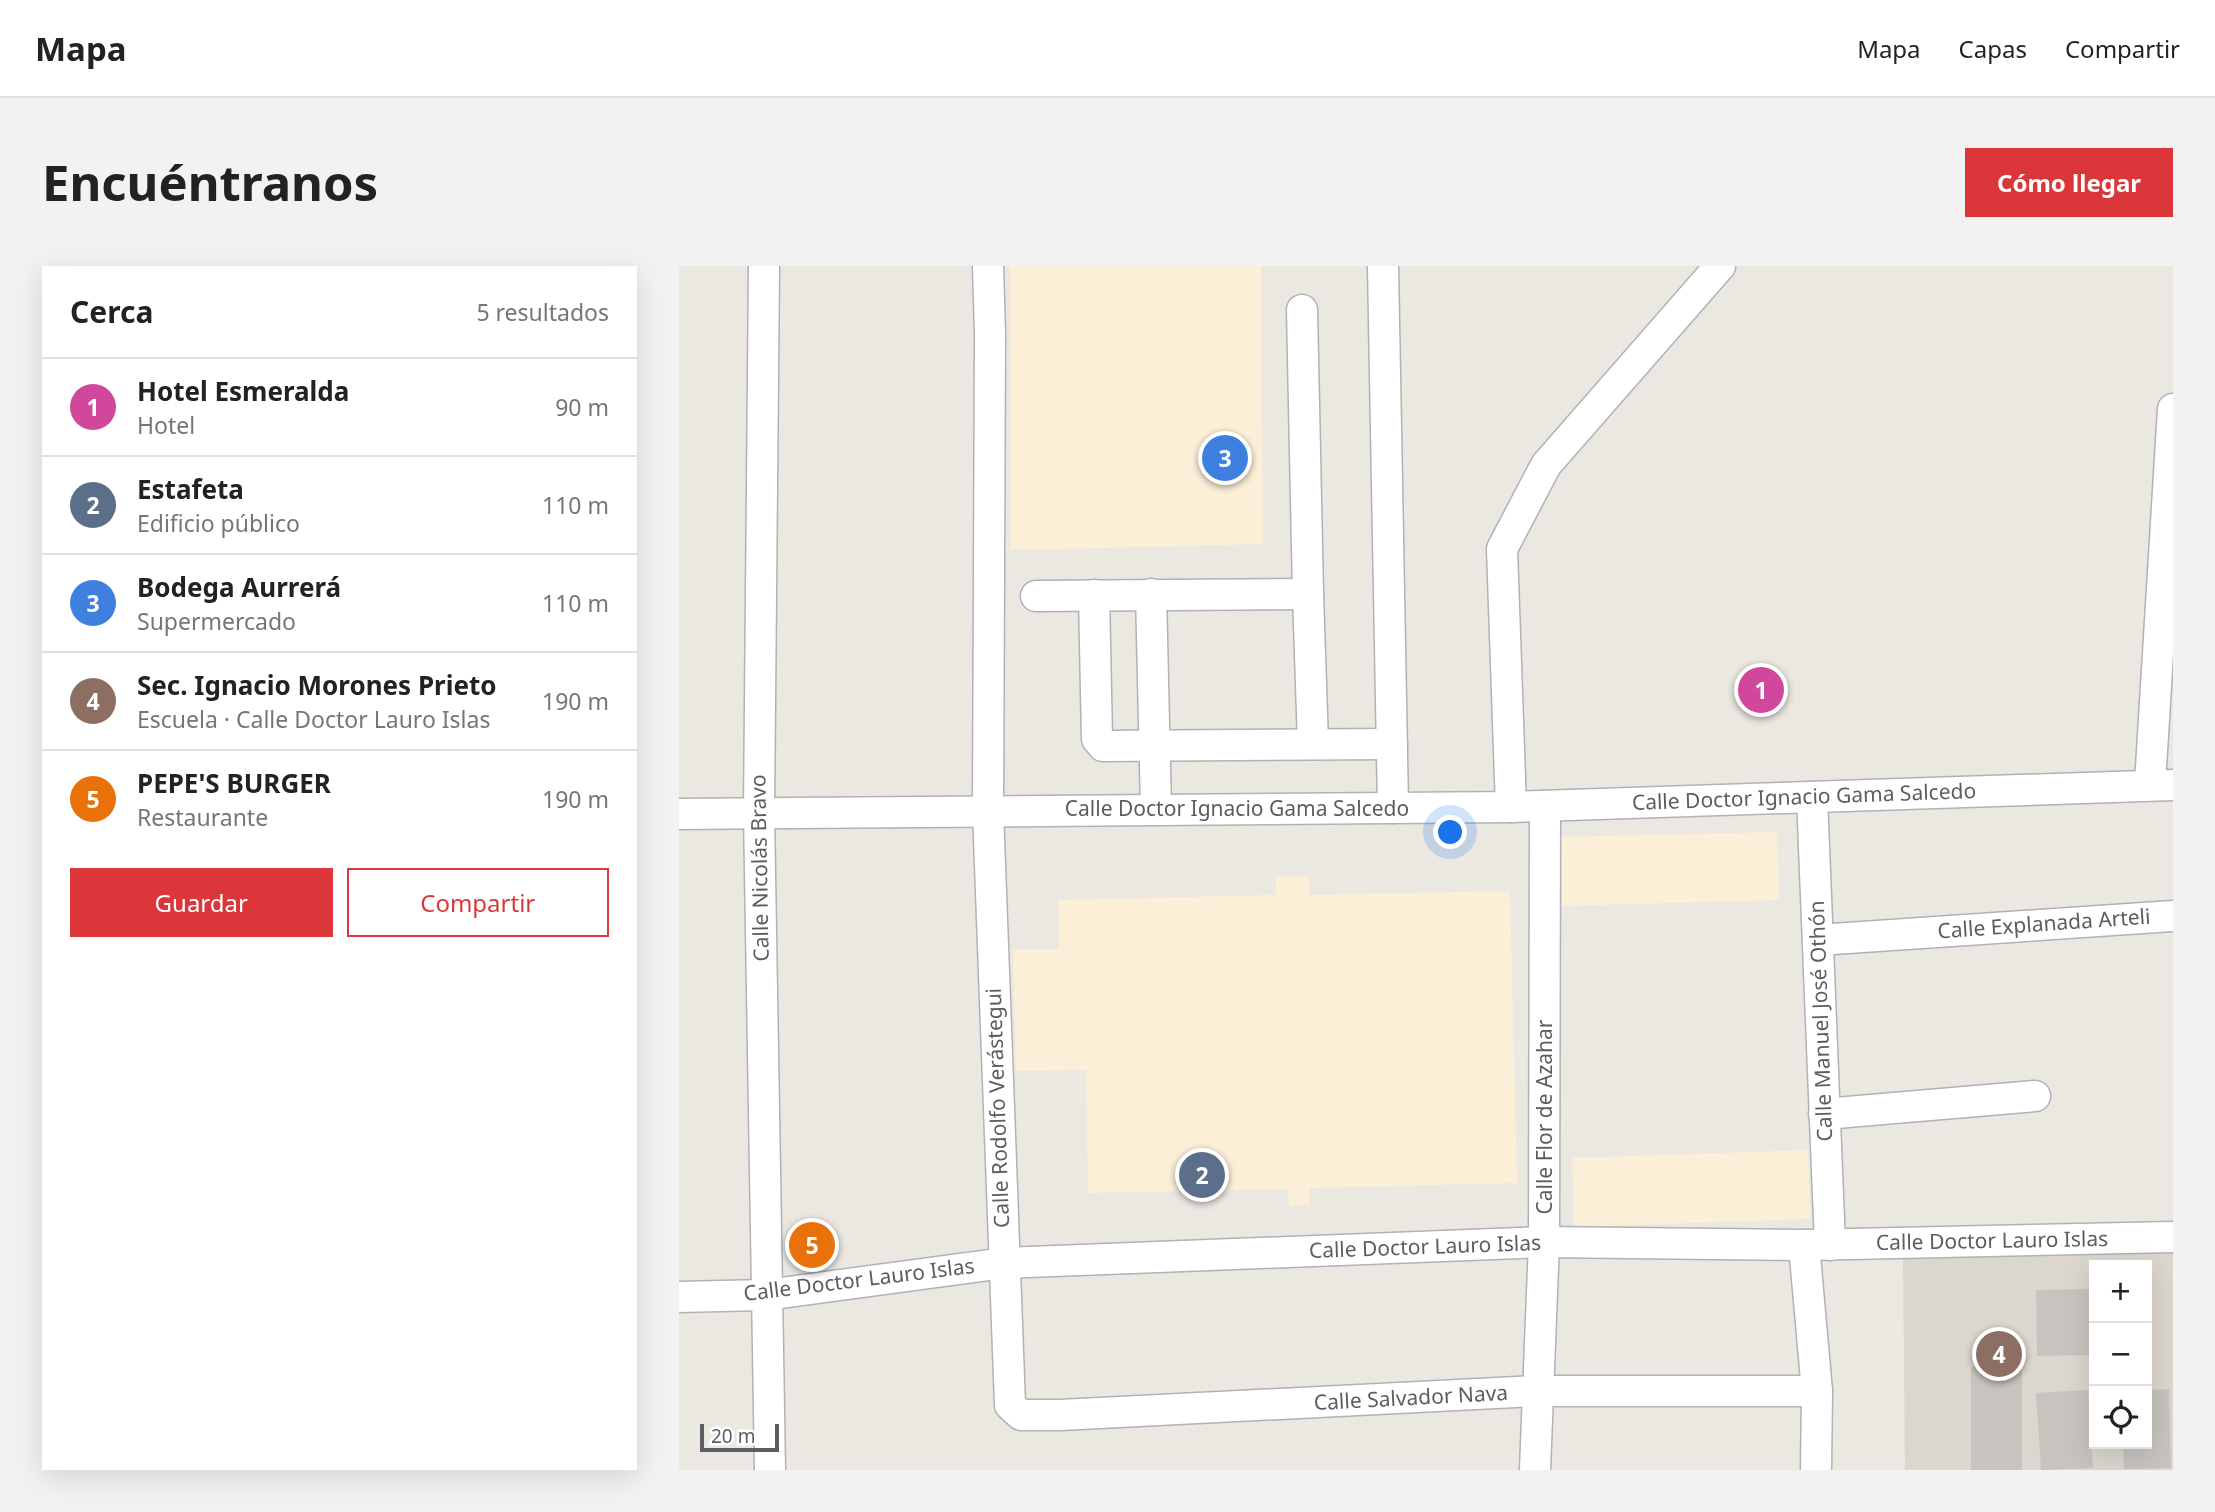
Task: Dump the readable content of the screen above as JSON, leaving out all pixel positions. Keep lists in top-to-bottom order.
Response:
{
  "streets": {
    "street": [
      "Calle Doctor Ignacio Gama Salcedo",
      "Calle Nicolás Bravo",
      "Calle Explanada Arteli",
      "Calle Manuel José Othón",
      "Calle Rodolfo Verástegui",
      "Calle Flor de Azahar",
      "Calle Doctor Lauro Islas",
      "Calle Salvador Nava"
    ]
  },
  "crossings": [
    ["Calle Doctor Ignacio Gama Salcedo", "Calle Nicolás Bravo"],
    ["Calle Doctor Ignacio Gama Salcedo", "Calle Manuel José Othón"],
    ["Calle Doctor Ignacio Gama Salcedo", "Calle Rodolfo Verástegui"],
    ["Calle Doctor Ignacio Gama Salcedo", "Calle Flor de Azahar"],
    ["Calle Nicolás Bravo", "Calle Doctor Lauro Islas"],
    ["Calle Explanada Arteli", "Calle Manuel José Othón"],
    ["Calle Manuel José Othón", "Calle Doctor Lauro Islas"],
    ["Calle Manuel José Othón", "Calle Salvador Nava"],
    ["Calle Rodolfo Verástegui", "Calle Doctor Lauro Islas"],
    ["Calle Rodolfo Verástegui", "Calle Salvador Nava"],
    ["Calle Flor de Azahar", "Calle Doctor Lauro Islas"],
    ["Calle Flor de Azahar", "Calle Salvador Nava"]
  ],
  "scale_bar": "20 m",
  "page": {
    "header": "Mapa",
    "nav": ["Mapa", "Capas", "Compartir"],
    "buttons": [
      "Cómo llegar",
      ["Guardar", "Compartir"]
    ],
    "title": "Encuéntranos",
    "heading": ["Cerca", "5 resultados"],
    "list": [
      {
        "mark": "1",
        "name": "Hotel Esmeralda",
        "note": "Hotel",
        "value": "90 m"
      },
      {
        "mark": "2",
        "name": "Estafeta",
        "note": "Edificio público",
        "value": "110 m"
      },
      {
        "mark": "3",
        "name": "Bodega Aurrerá",
        "note": "Supermercado",
        "value": "110 m"
      },
      {
        "mark": "4",
        "name": "Sec. Ignacio Morones Prieto",
        "note": "Escuela · Calle Doctor Lauro Islas",
        "value": "190 m"
      },
      {
        "mark": "5",
        "name": "PEPE'S BURGER",
        "note": "Restaurante",
        "value": "190 m"
      }
    ],
    "pins": [
      "3",
      "1",
      "2",
      "5",
      "4"
    ],
    "map_buttons": ["+", "−"],
    "scale": "20 m"
  }
}
